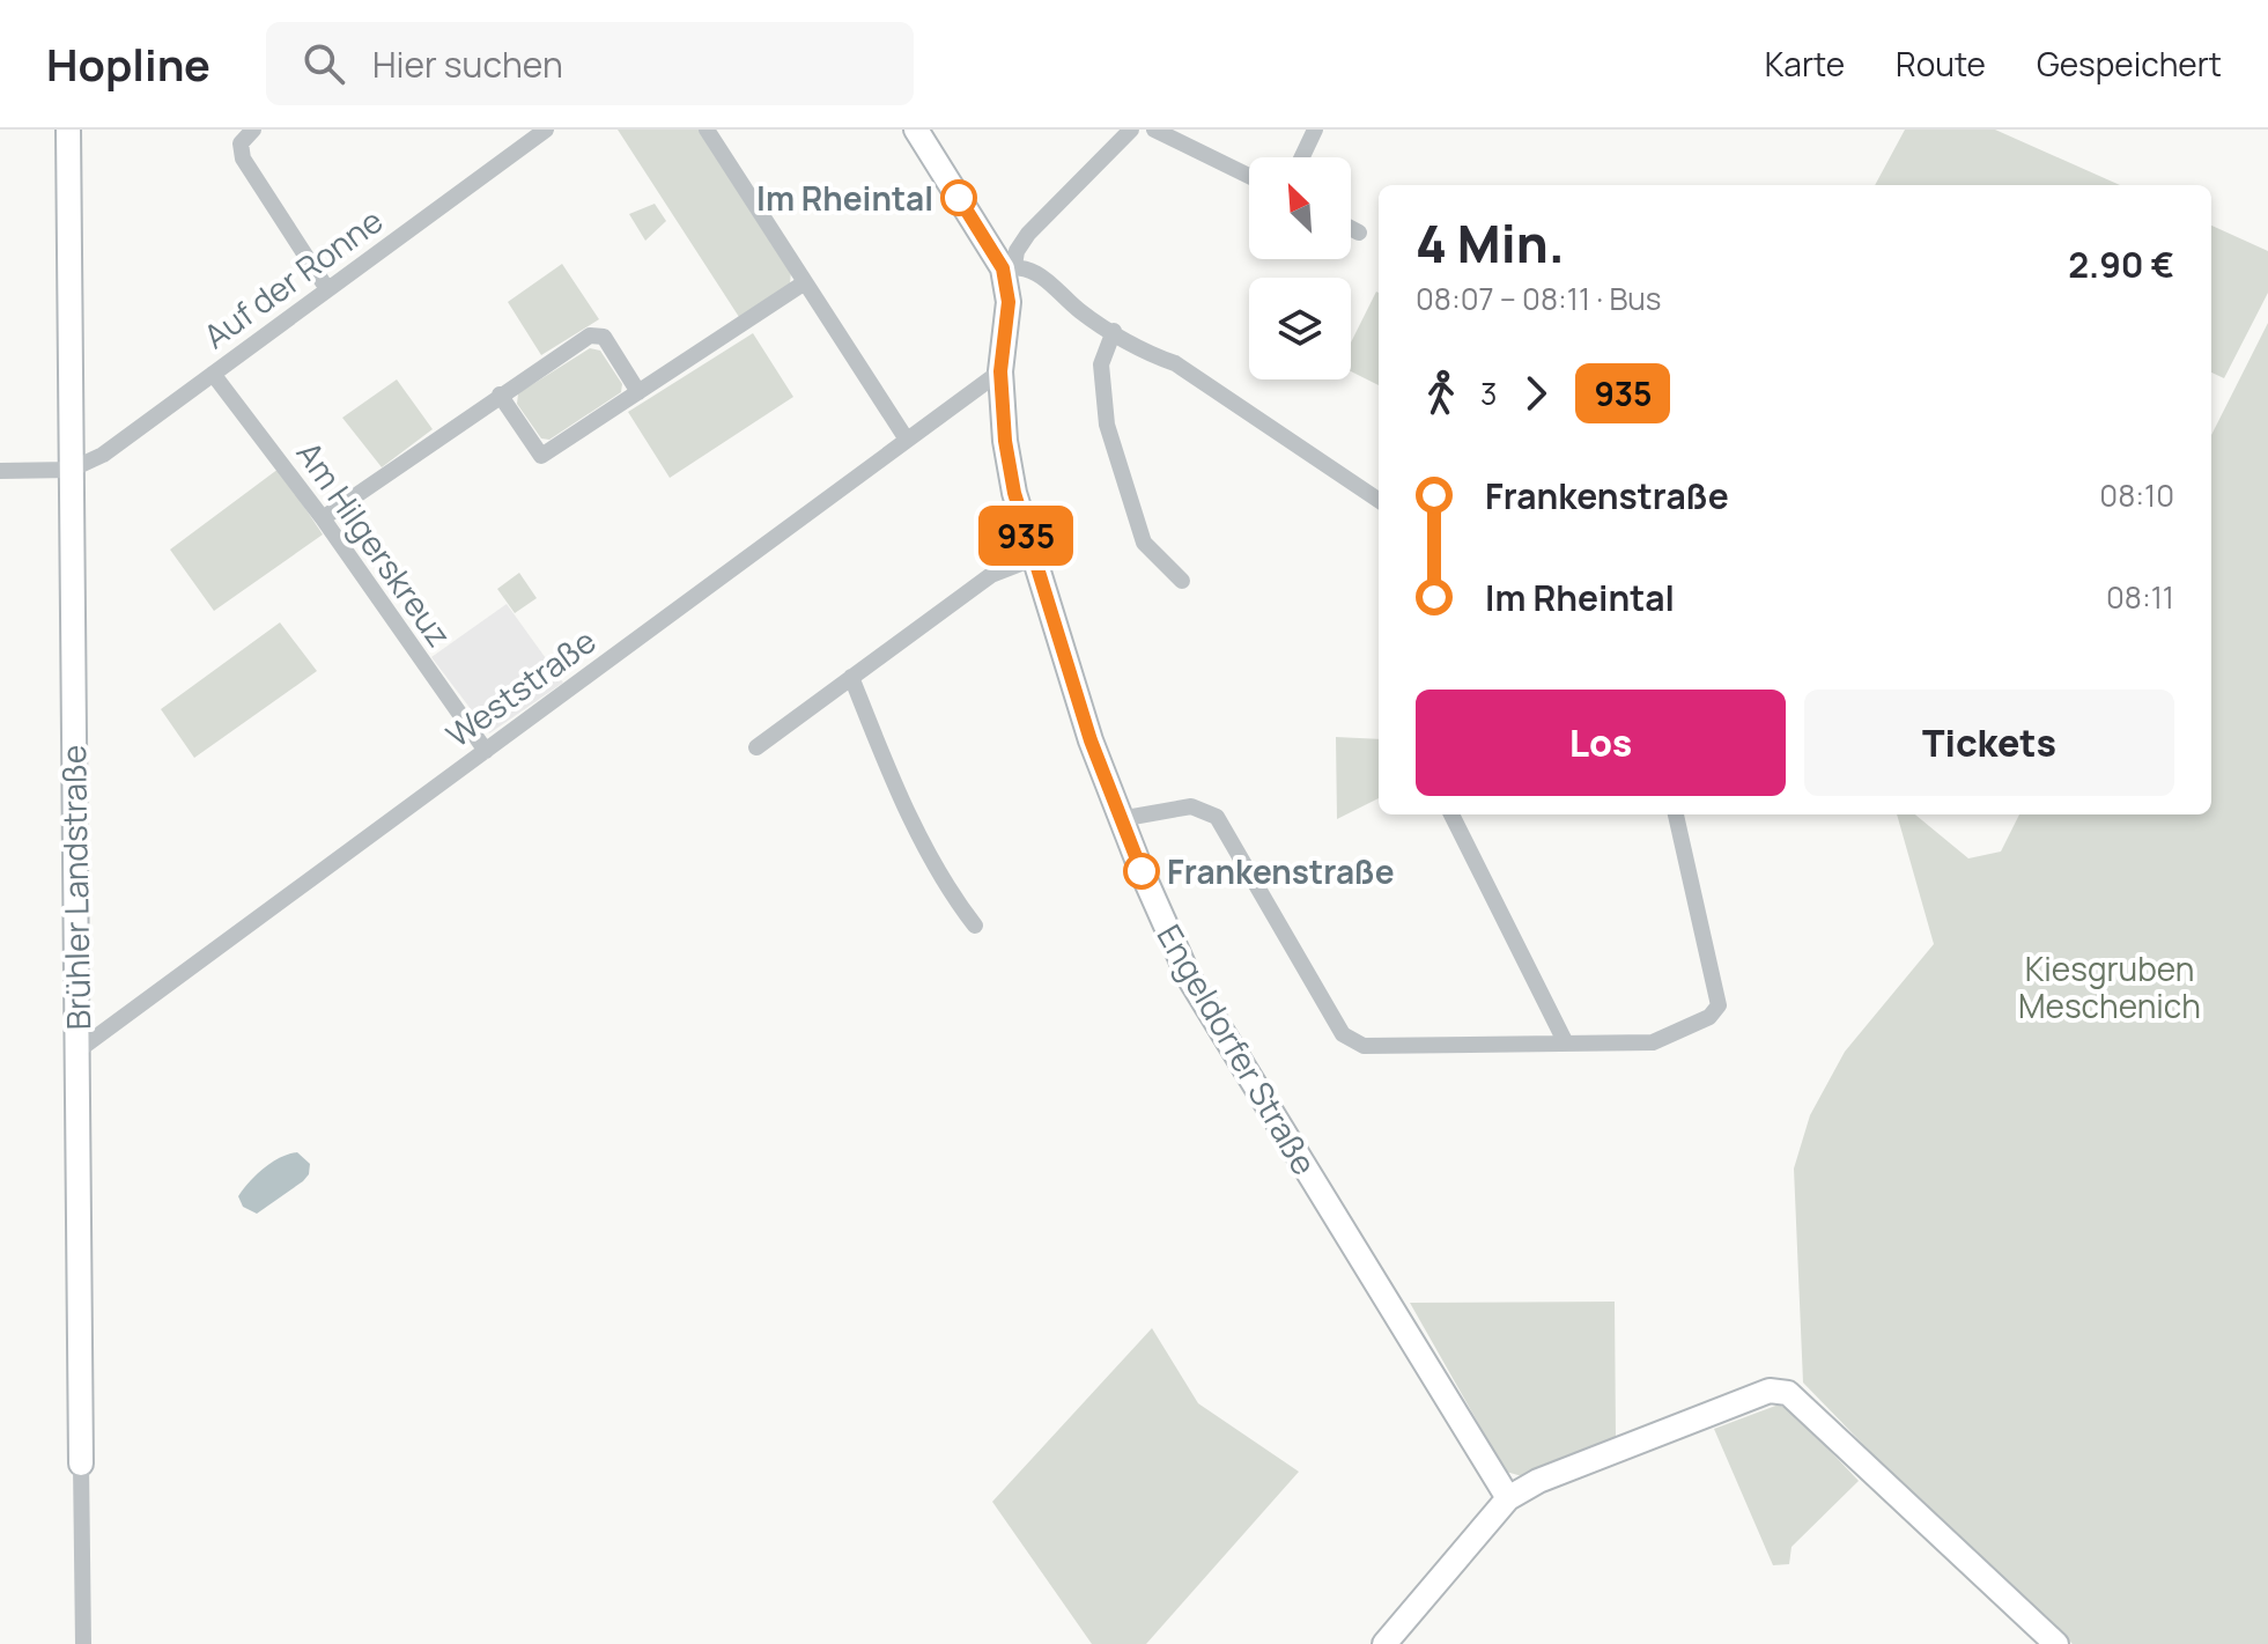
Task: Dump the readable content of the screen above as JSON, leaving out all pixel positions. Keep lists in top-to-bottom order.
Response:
{
  "streets": {
    "street": [
      "Auf der Ronne",
      "Am Hilgerskreuz",
      "Weststraße",
      "Brühler Landstraße",
      "Engeldorfer Straße"
    ]
  },
  "crossings": [
    ["Auf der Ronne", "Am Hilgerskreuz"],
    ["Auf der Ronne", "Brühler Landstraße"],
    ["Am Hilgerskreuz", "Weststraße"],
    ["Weststraße", "Brühler Landstraße"],
    ["Weststraße", "Engeldorfer Straße"]
  ],
  "parks": ["Kiesgruben Meschenich"],
  "places": ["Im Rheintal", "Frankenstraße"],
  "lines": ["bus line 935"],
  "north": "top left",
  "page": {
    "header": "Hopline",
    "search": "Hier suchen",
    "nav": ["Karte", "Route", "Gespeichert"],
    "on_map": "935",
    "heading": ["4 Min.", "08:07 – 08:11 · Bus", "2.90 €"],
    "legs": ["3", "935"],
    "list": [
      {
        "name": "Frankenstraße",
        "value": "08:10"
      },
      {
        "name": "Im Rheintal",
        "value": "08:11"
      }
    ],
    "buttons": ["Los", "Tickets"]
  }
}
